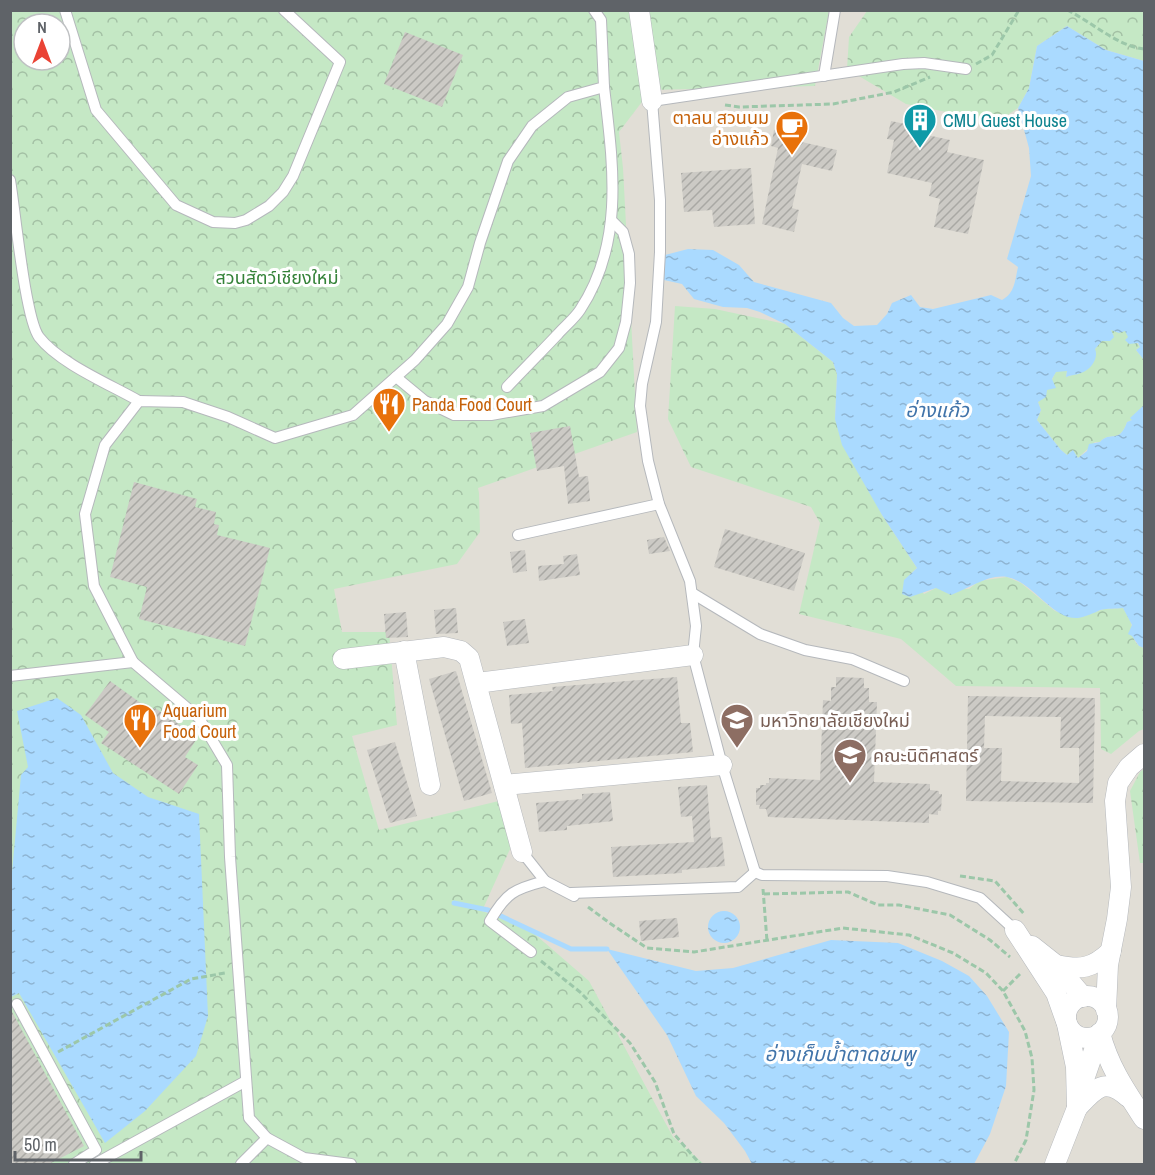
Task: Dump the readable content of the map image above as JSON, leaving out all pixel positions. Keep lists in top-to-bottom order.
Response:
{
  "water": ["อ่างแก้ว", "อ่างเก็บน้ำตาดชมพู"],
  "parks": ["สวนสัตว์เชียงใหม่"],
  "places": {
    "building": ["CMU Guest House"],
    "cafe": ["ตาลน สวนนม อ่างแก้ว"],
    "restaurant": ["Panda Food Court", "Aquarium Food Court"],
    "school or university": ["มหาวิทยาลัยเชียงใหม่", "คณะนิติศาสตร์"]
  },
  "scale_bar": "50 m",
  "north": "top"
}
